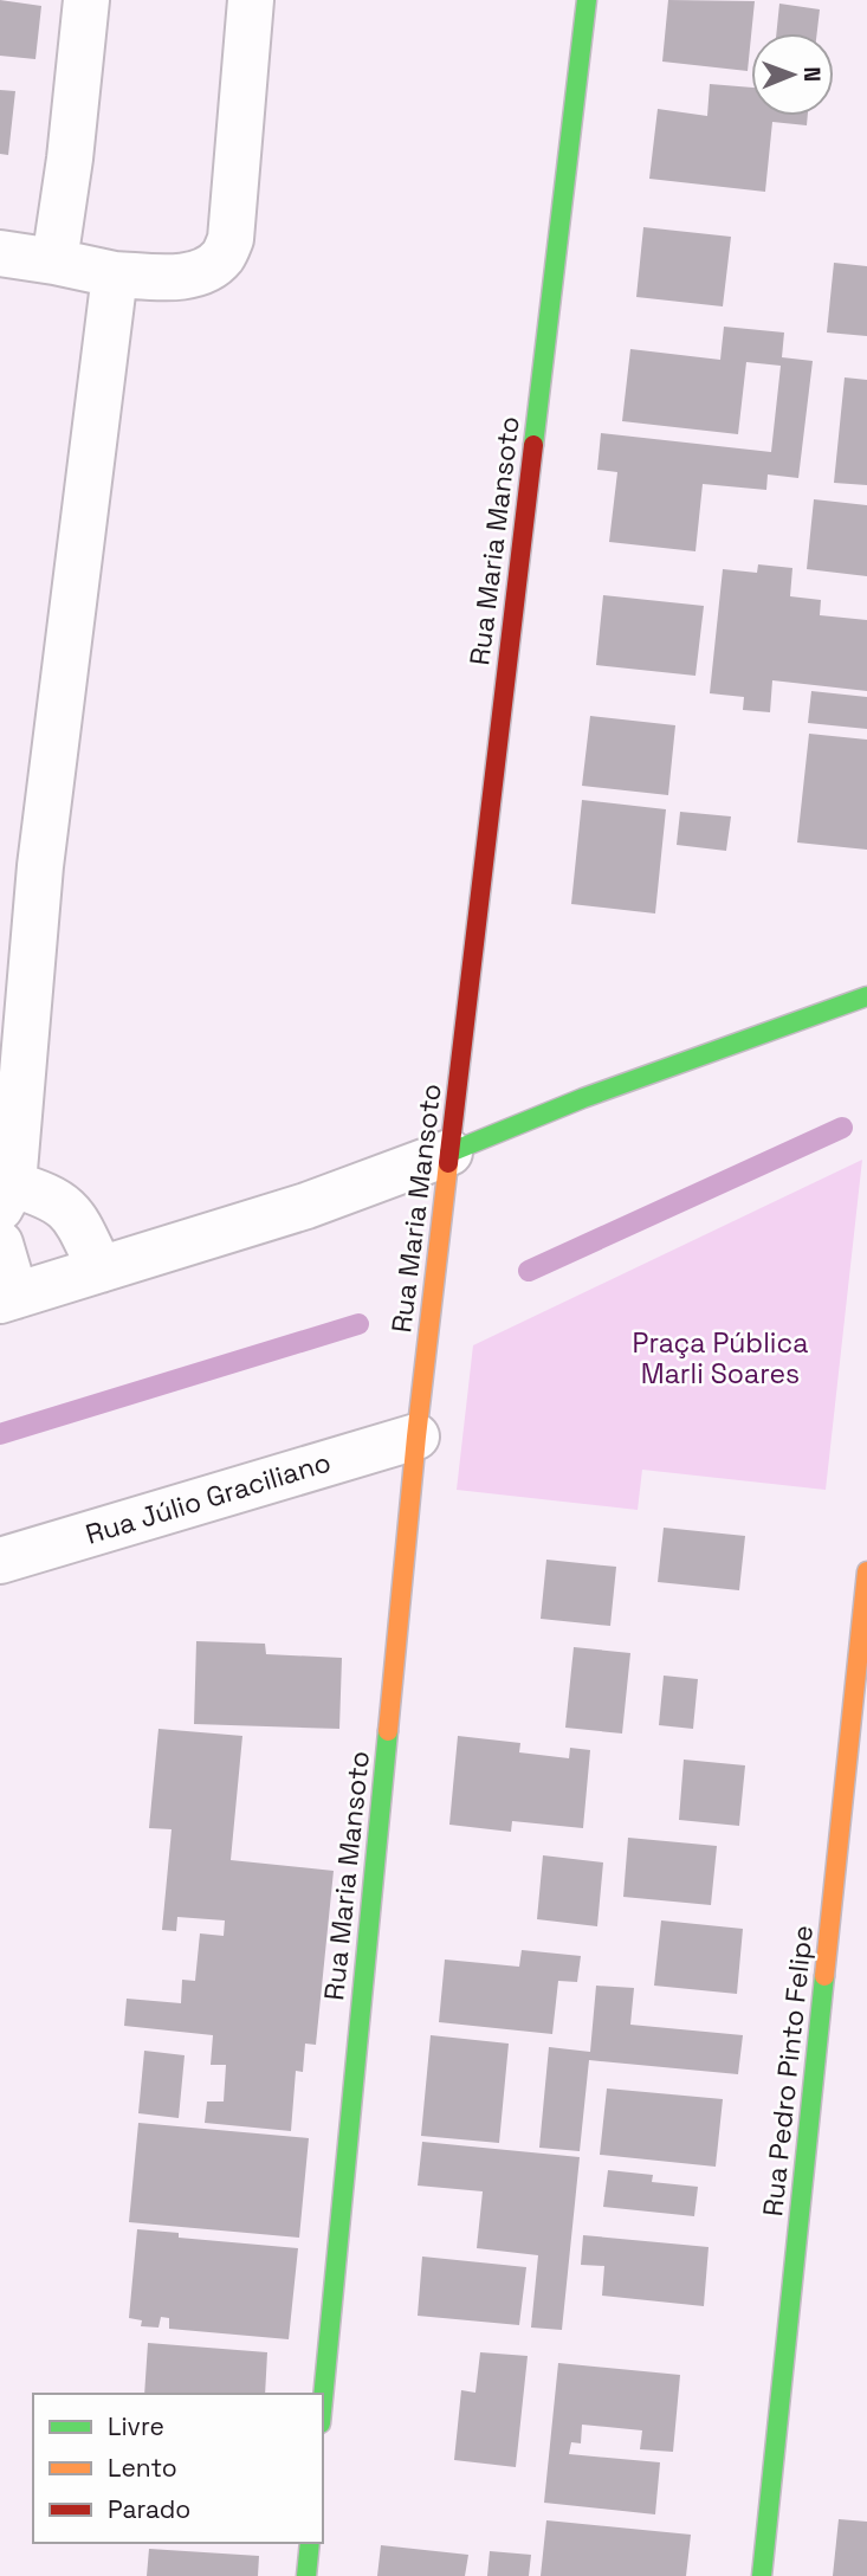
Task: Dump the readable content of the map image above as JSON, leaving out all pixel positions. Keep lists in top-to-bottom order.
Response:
{
  "streets": {
    "street": ["Rua Maria Mansoto", "Rua Júlio Graciliano", "Rua Pedro Pinto Felipe"]
  },
  "crossings": [
    ["Rua Maria Mansoto", "Rua Júlio Graciliano"]
  ],
  "parks": ["Praça Pública Marli Soares"],
  "legend": ["Livre", "Lento", "Parado"],
  "north": "right"
}
